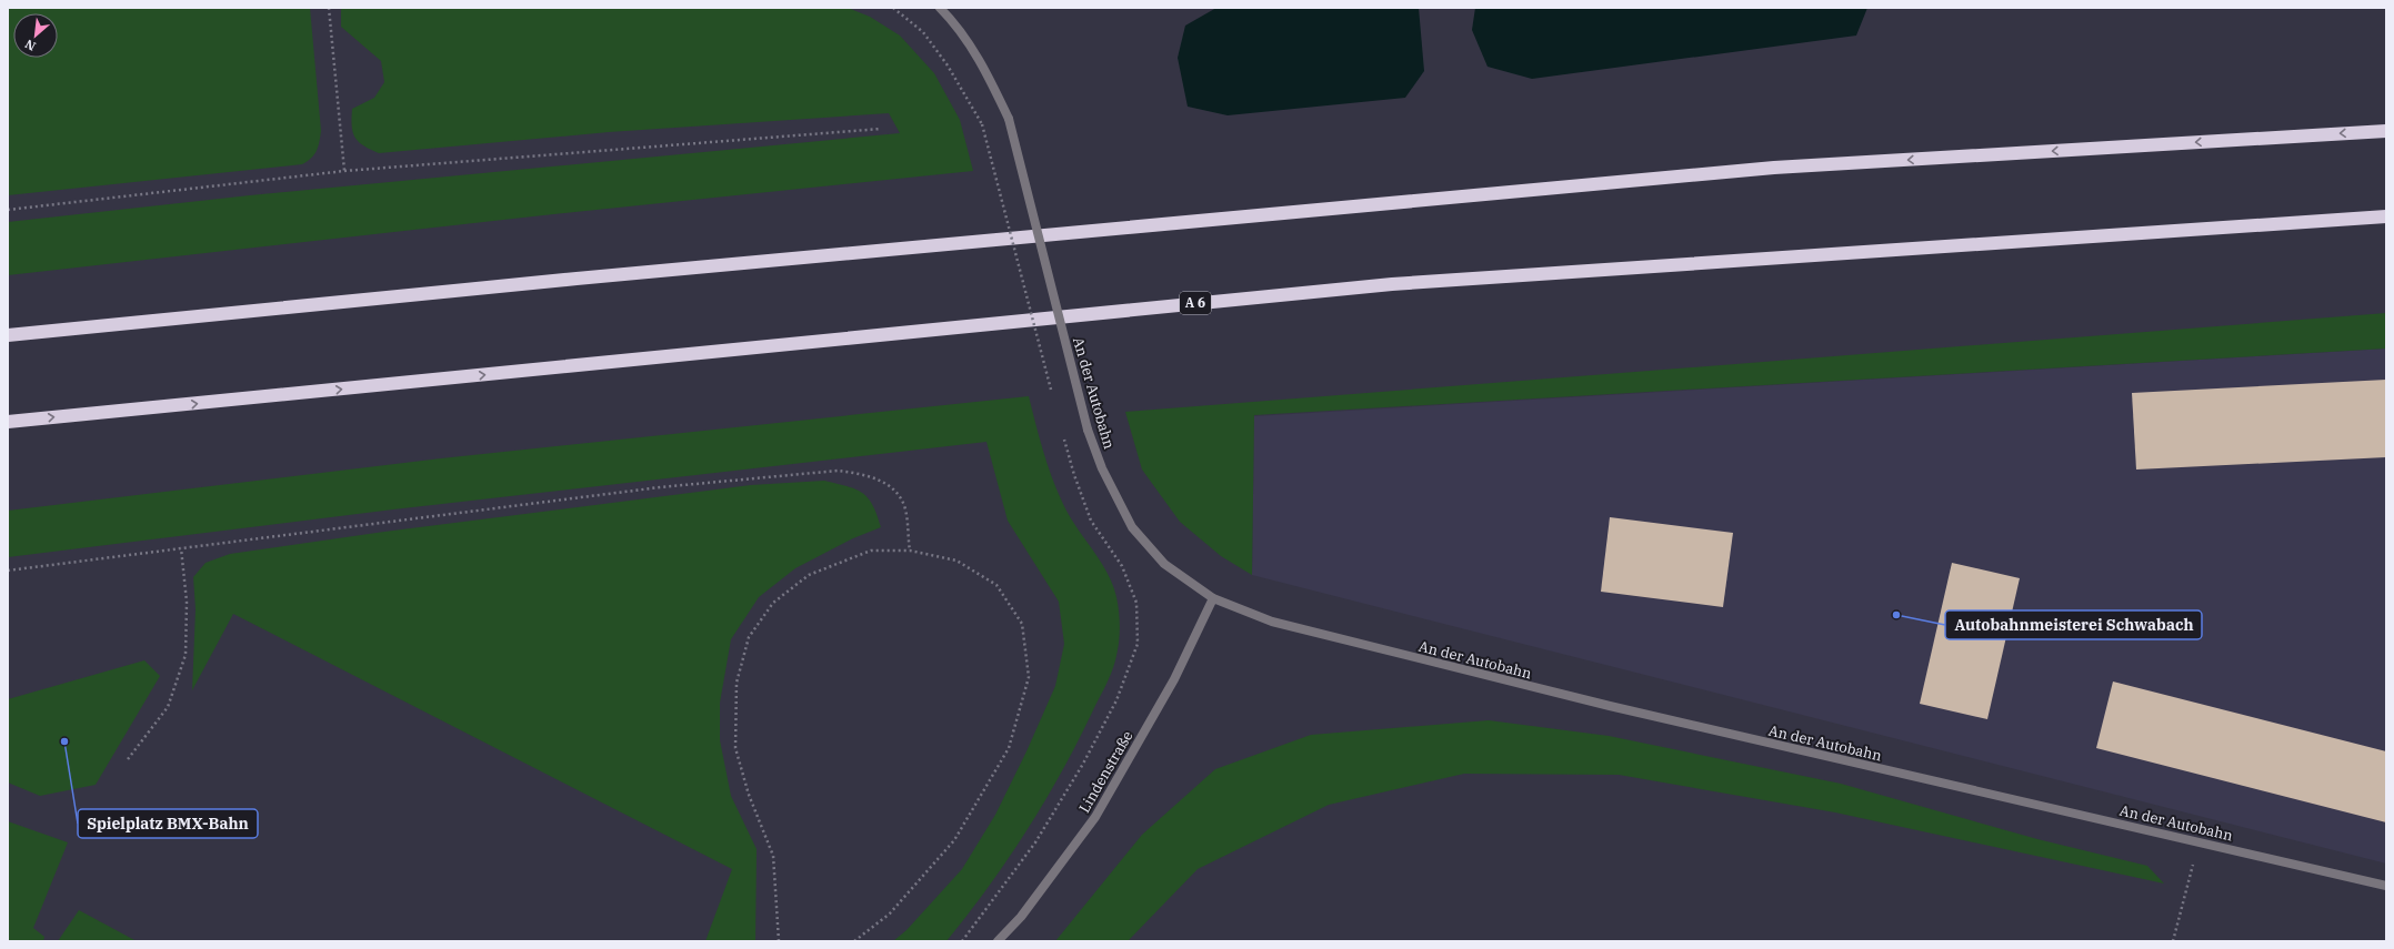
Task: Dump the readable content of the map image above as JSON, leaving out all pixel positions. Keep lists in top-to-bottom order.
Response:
{
  "streets": {
    "highway": ["A 6"],
    "street": ["An der Autobahn", "Lindenstraße"]
  },
  "crossings": [
    ["An der Autobahn", "Lindenstraße"]
  ],
  "places": ["Autobahnmeisterei Schwabach", "Spielplatz BMX-Bahn"],
  "north": "bottom left"
}
